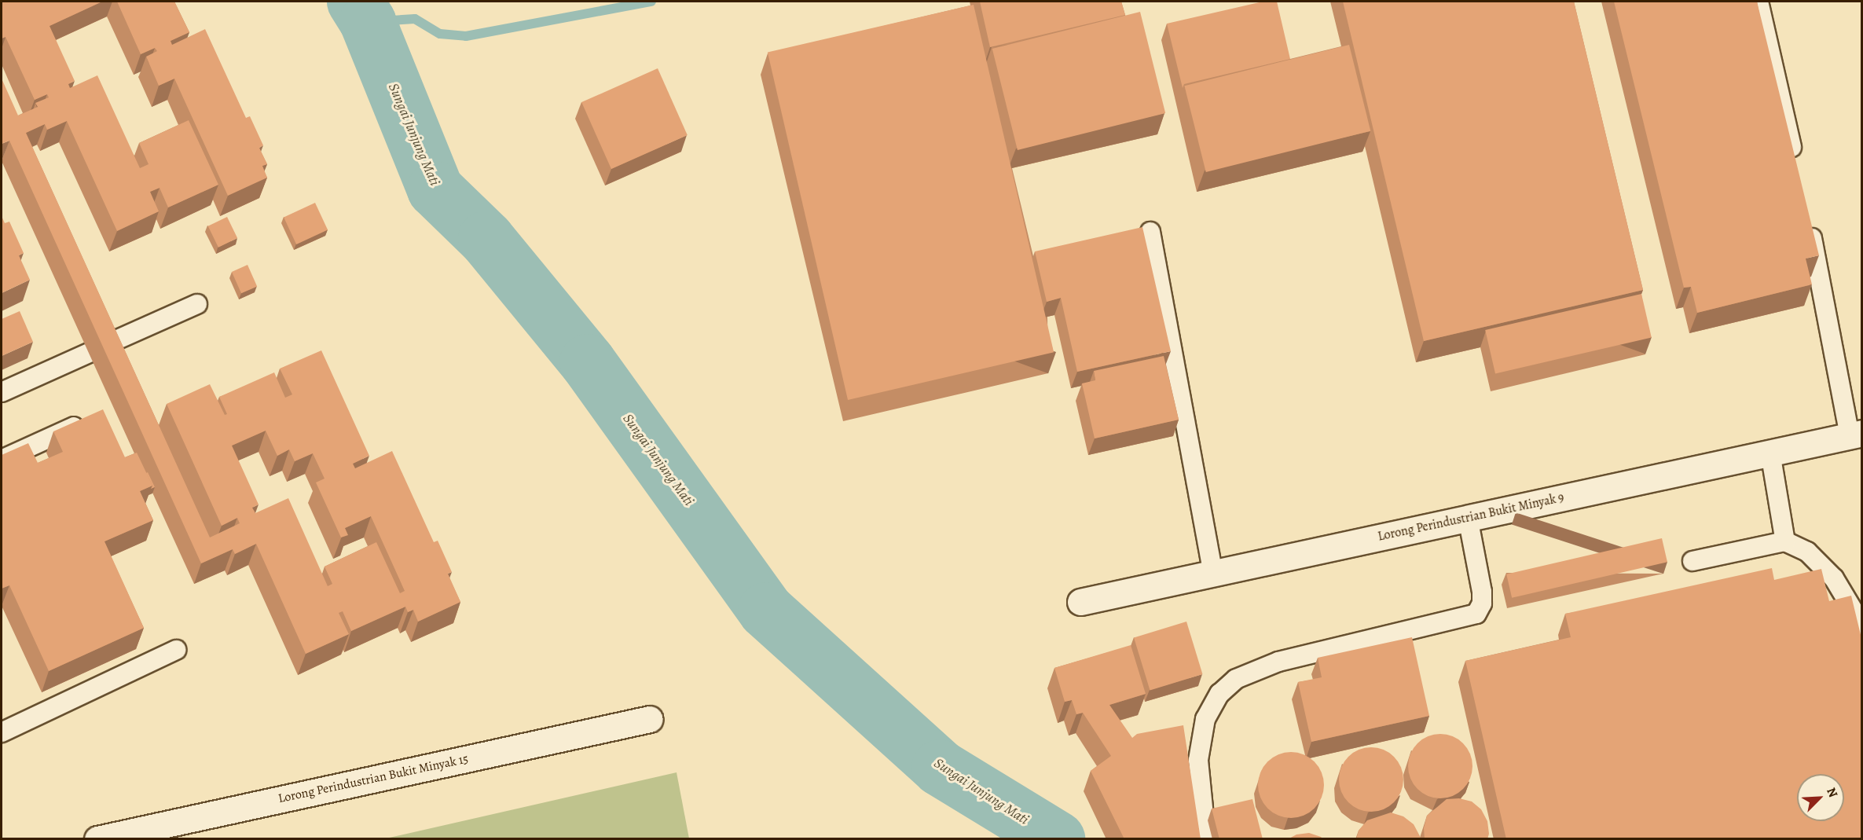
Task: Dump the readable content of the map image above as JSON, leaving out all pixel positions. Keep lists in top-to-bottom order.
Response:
{
  "streets": {
    "street": ["Lorong Perindustrian Bukit Minyak 9", "Lorong Perindustrian Bukit Minyak 15"]
  },
  "water": ["Sungai Junjung Mati"],
  "north": "top right"
}
